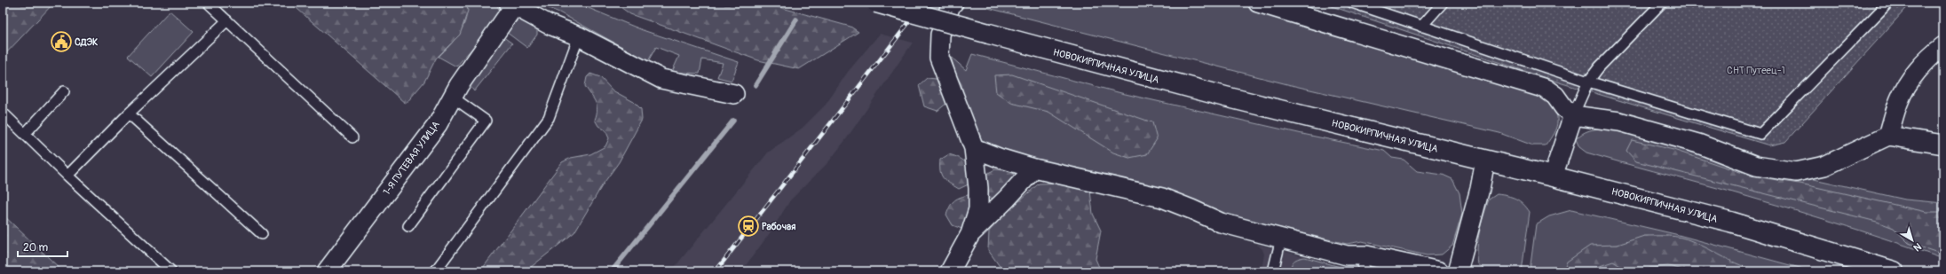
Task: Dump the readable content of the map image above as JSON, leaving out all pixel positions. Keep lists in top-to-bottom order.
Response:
{
  "streets": {
    "main road": ["НОВОКИРПИЧНАЯ УЛИЦА"],
    "street": ["1-Я ПУТЕВАЯ УЛИЦА"]
  },
  "parks": ["СНТ Путеец-1"],
  "places": {
    "public building": ["СДЭК"],
    "station": ["Рабочая"]
  },
  "scale_bar": "20 m",
  "north": "bottom right"
}
